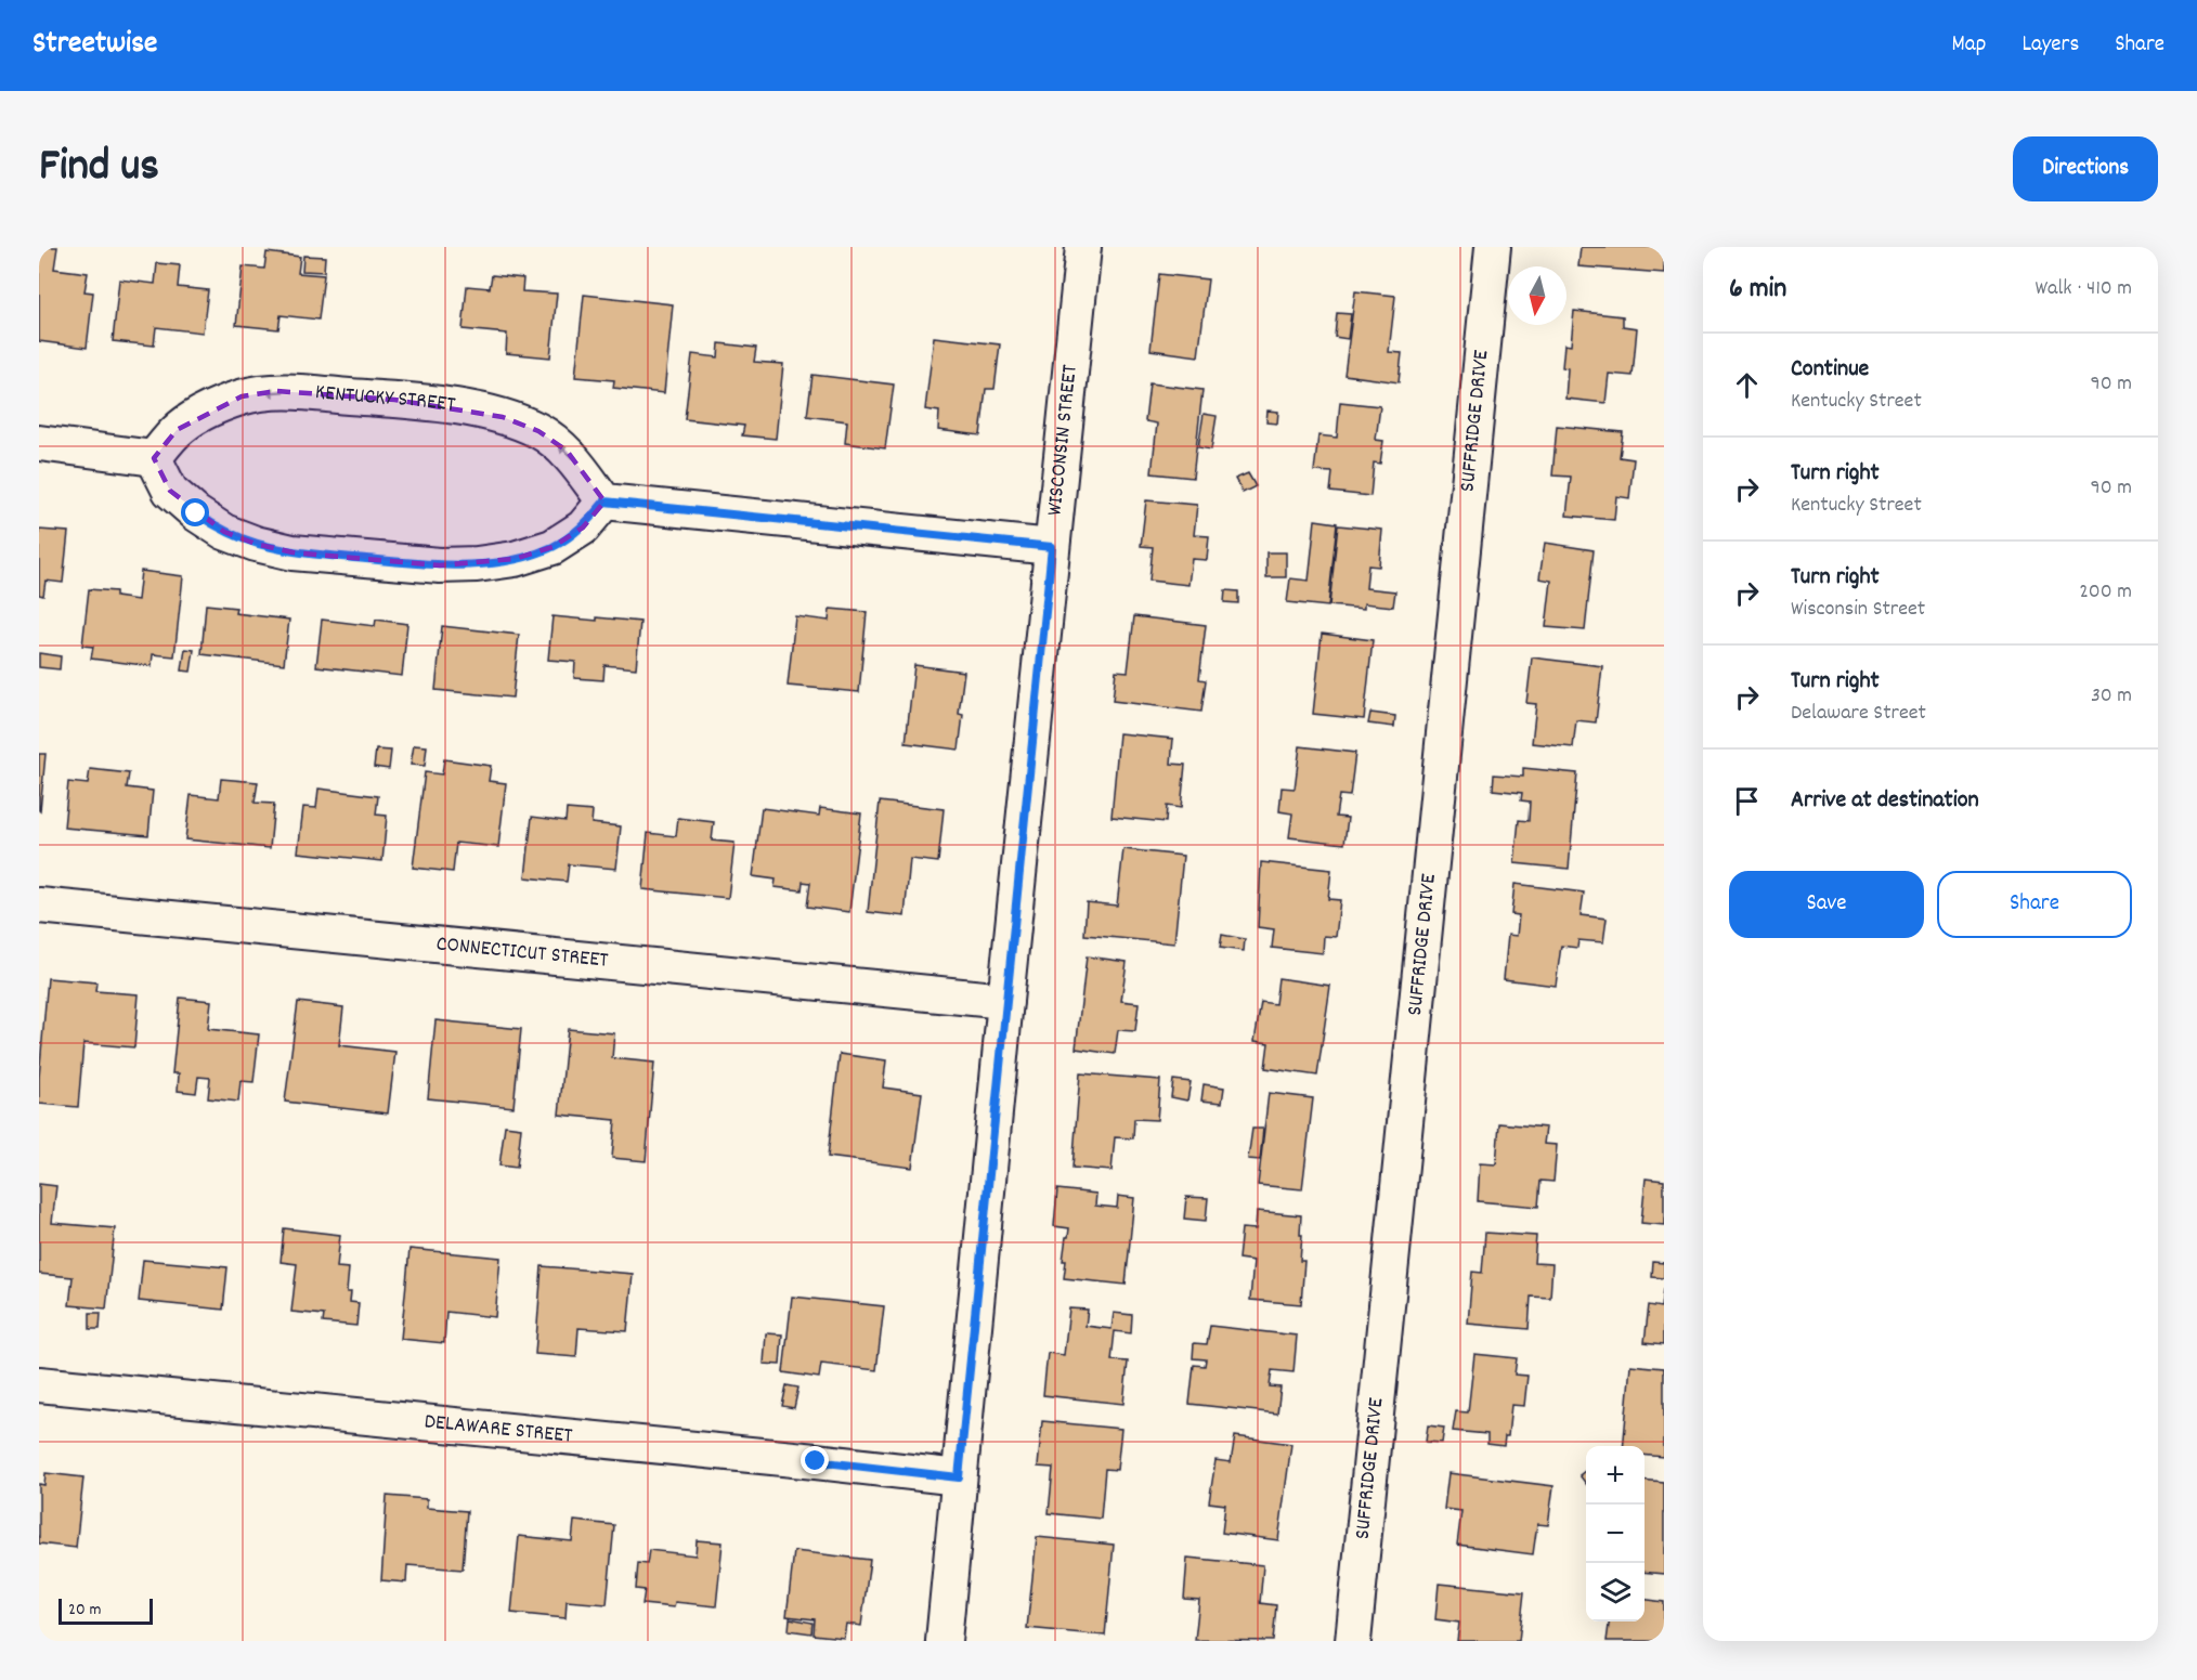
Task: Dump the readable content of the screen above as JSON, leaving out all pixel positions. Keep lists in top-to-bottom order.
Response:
{
  "streets": {
    "street": [
      "KENTUCKY STREET",
      "SUFFRIDGE DRIVE",
      "WISCONSIN STREET",
      "CONNECTICUT STREET",
      "DELAWARE STREET"
    ]
  },
  "crossings": [
    ["WISCONSIN STREET", "CONNECTICUT STREET"],
    ["WISCONSIN STREET", "DELAWARE STREET"]
  ],
  "one_way": ["KENTUCKY STREET"],
  "scale_bar": "20 m",
  "north": "bottom",
  "page": {
    "header": "Streetwise",
    "nav": ["Map", "Layers", "Share"],
    "title": "Find us",
    "buttons": [
      "Directions",
      ["Save", "Share"]
    ],
    "heading": ["6 min", "Walk · 410 m"],
    "list": [
      ["Continue", "Kentucky Street", "90 m"],
      ["Turn right", "Kentucky Street", "90 m"],
      ["Turn right", "Wisconsin Street", "200 m"],
      ["Turn right", "Delaware Street", "30 m"],
      "Arrive at destination"
    ],
    "map_buttons": ["+", "−"],
    "scale": "20 m"
  }
}
